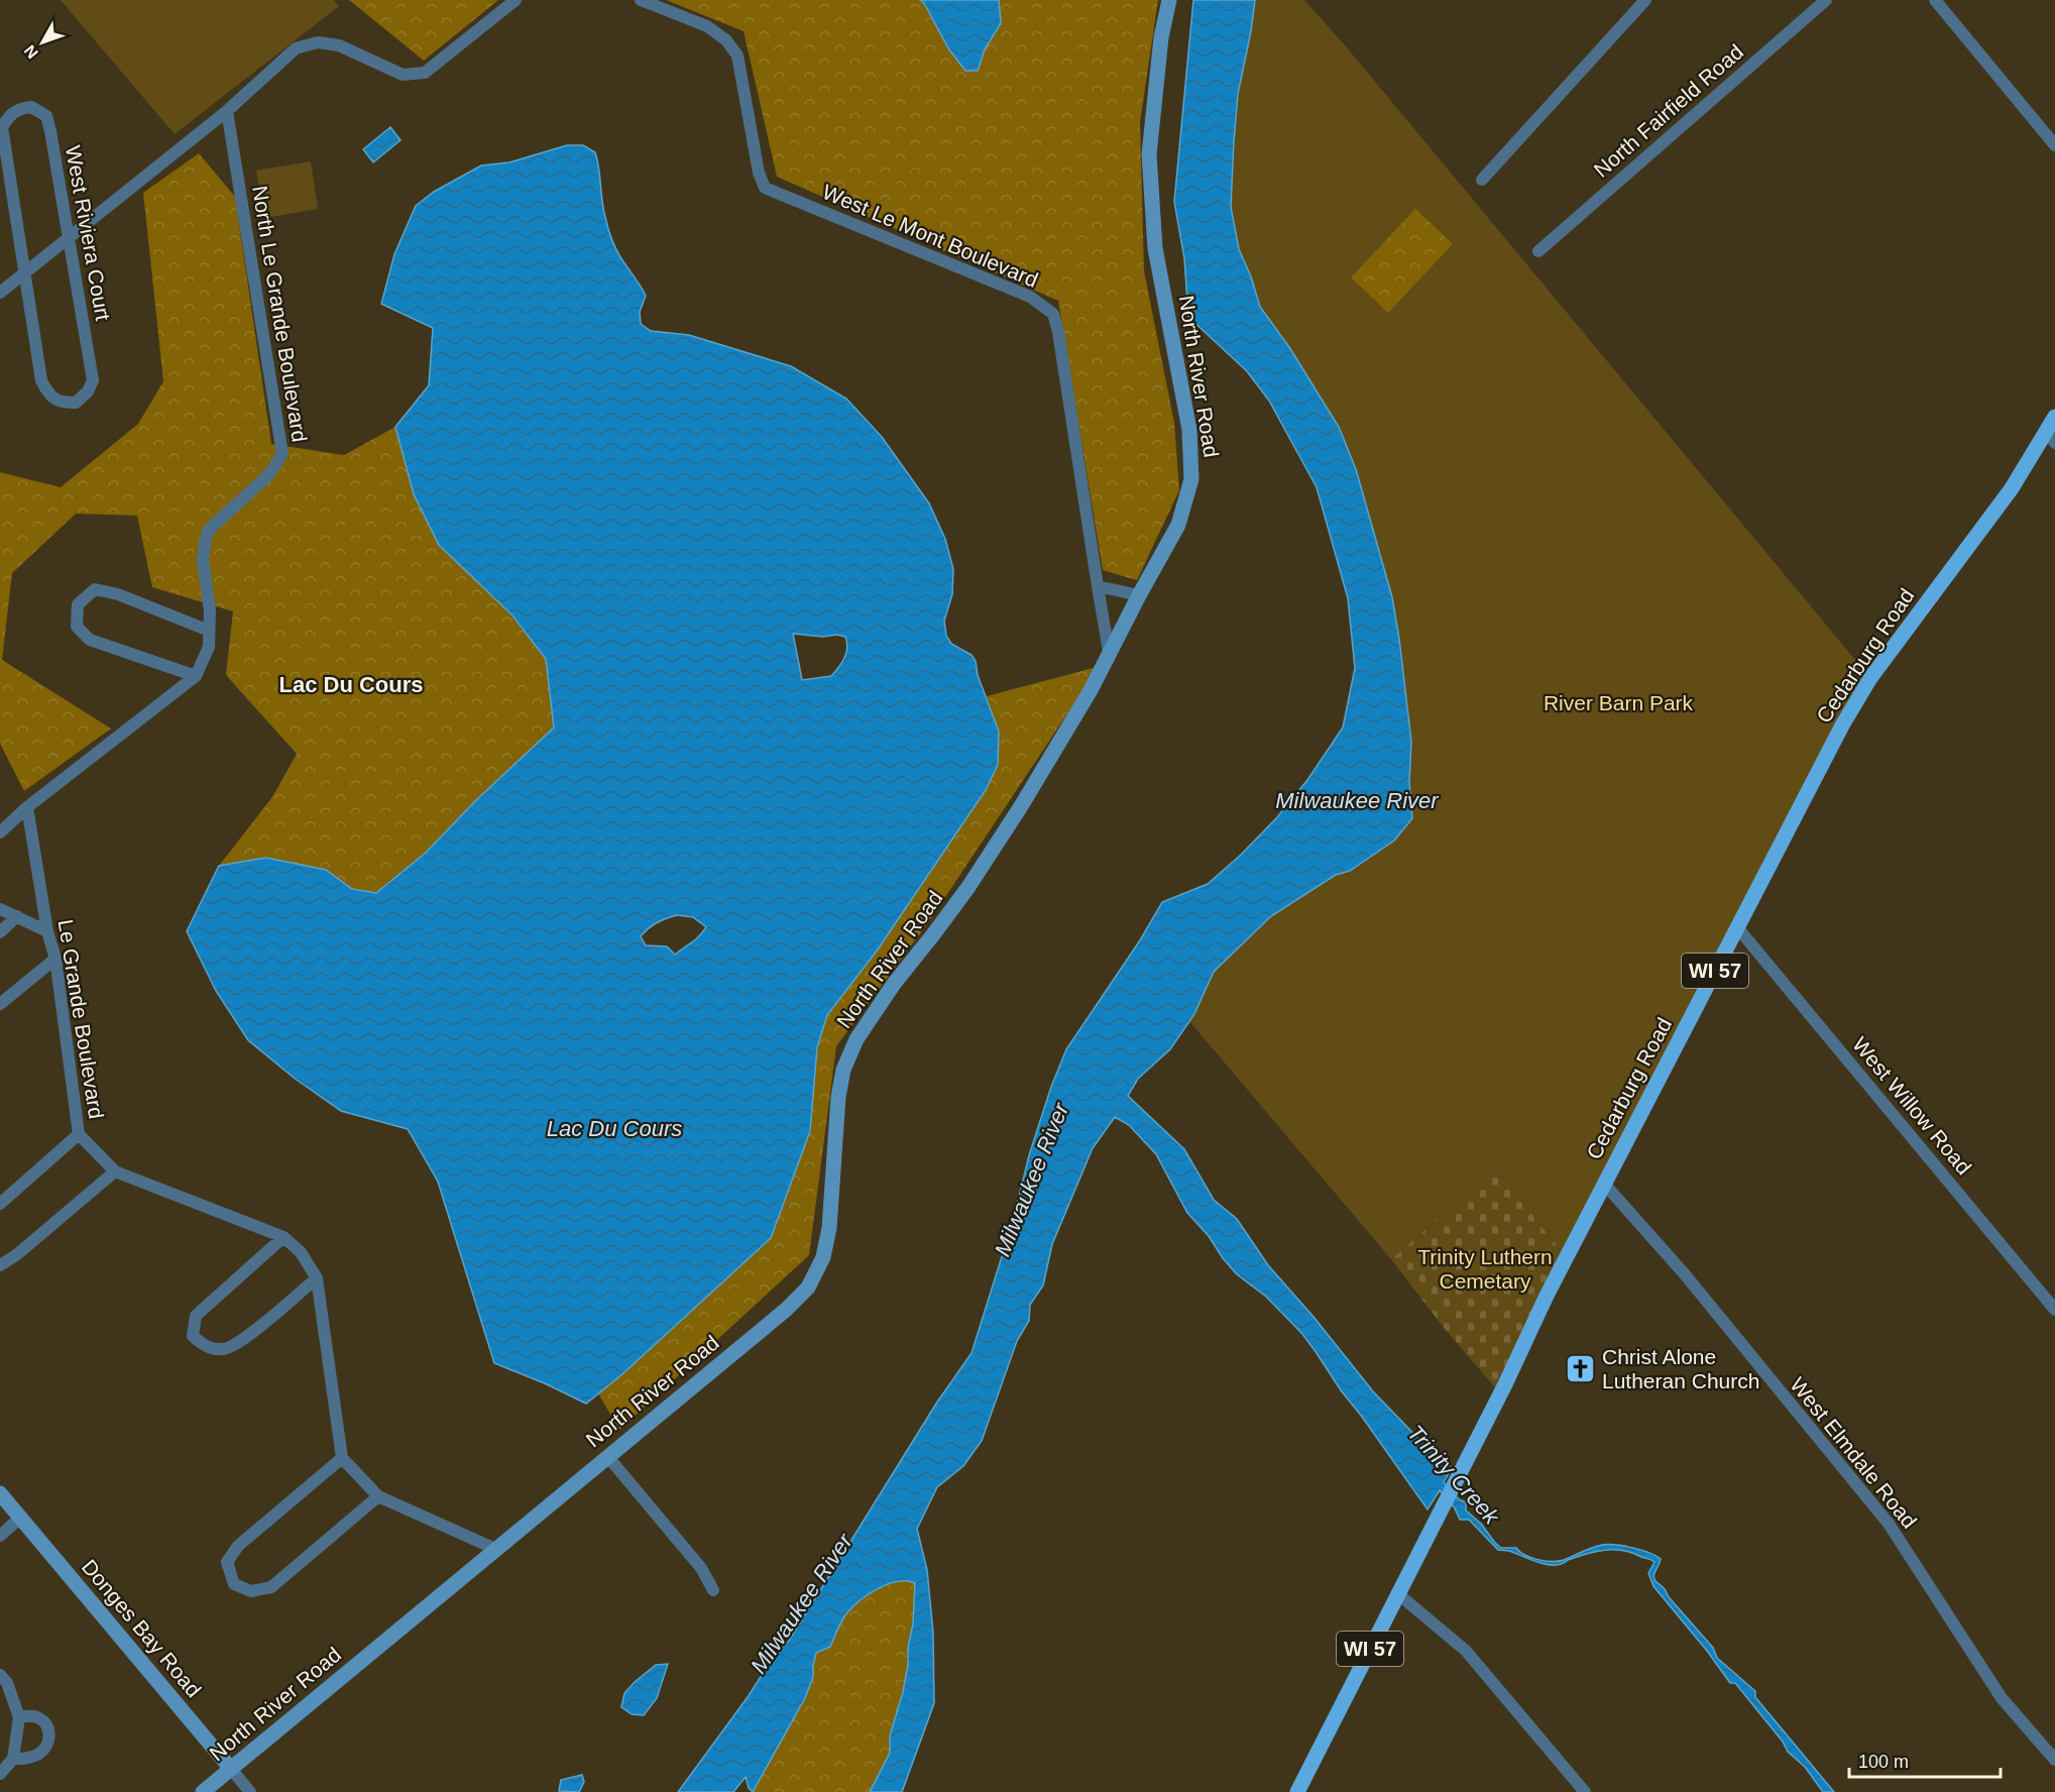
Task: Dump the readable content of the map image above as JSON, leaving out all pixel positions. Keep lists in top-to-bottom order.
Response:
{
  "streets": {
    "main road": ["Cedarburg Road", "WI 57"],
    "street": [
      "North Fairfield Road",
      "West Riviera Court",
      "West Le Mont Boulevard",
      "North Le Grande Boulevard",
      "North River Road",
      "Le Grande Boulevard",
      "West Willow Road",
      "West Elmdale Road",
      "Donges Bay Road"
    ]
  },
  "crossings": [
    ["West Le Mont Boulevard", "North River Road"],
    ["North Le Grande Boulevard", "Le Grande Boulevard"],
    ["North River Road", "Donges Bay Road"],
    ["Cedarburg Road", "West Willow Road"],
    ["Cedarburg Road", "West Elmdale Road"]
  ],
  "districts": ["Lac Du Cours"],
  "water": ["Milwaukee River", "Lac Du Cours", "Trinity Creek"],
  "parks": ["River Barn Park", "Trinity Luthern Cemetary"],
  "places": {
    "church": ["Christ Alone Lutheran Church"]
  },
  "scale_bar": "100 m",
  "north": "bottom left"
}
